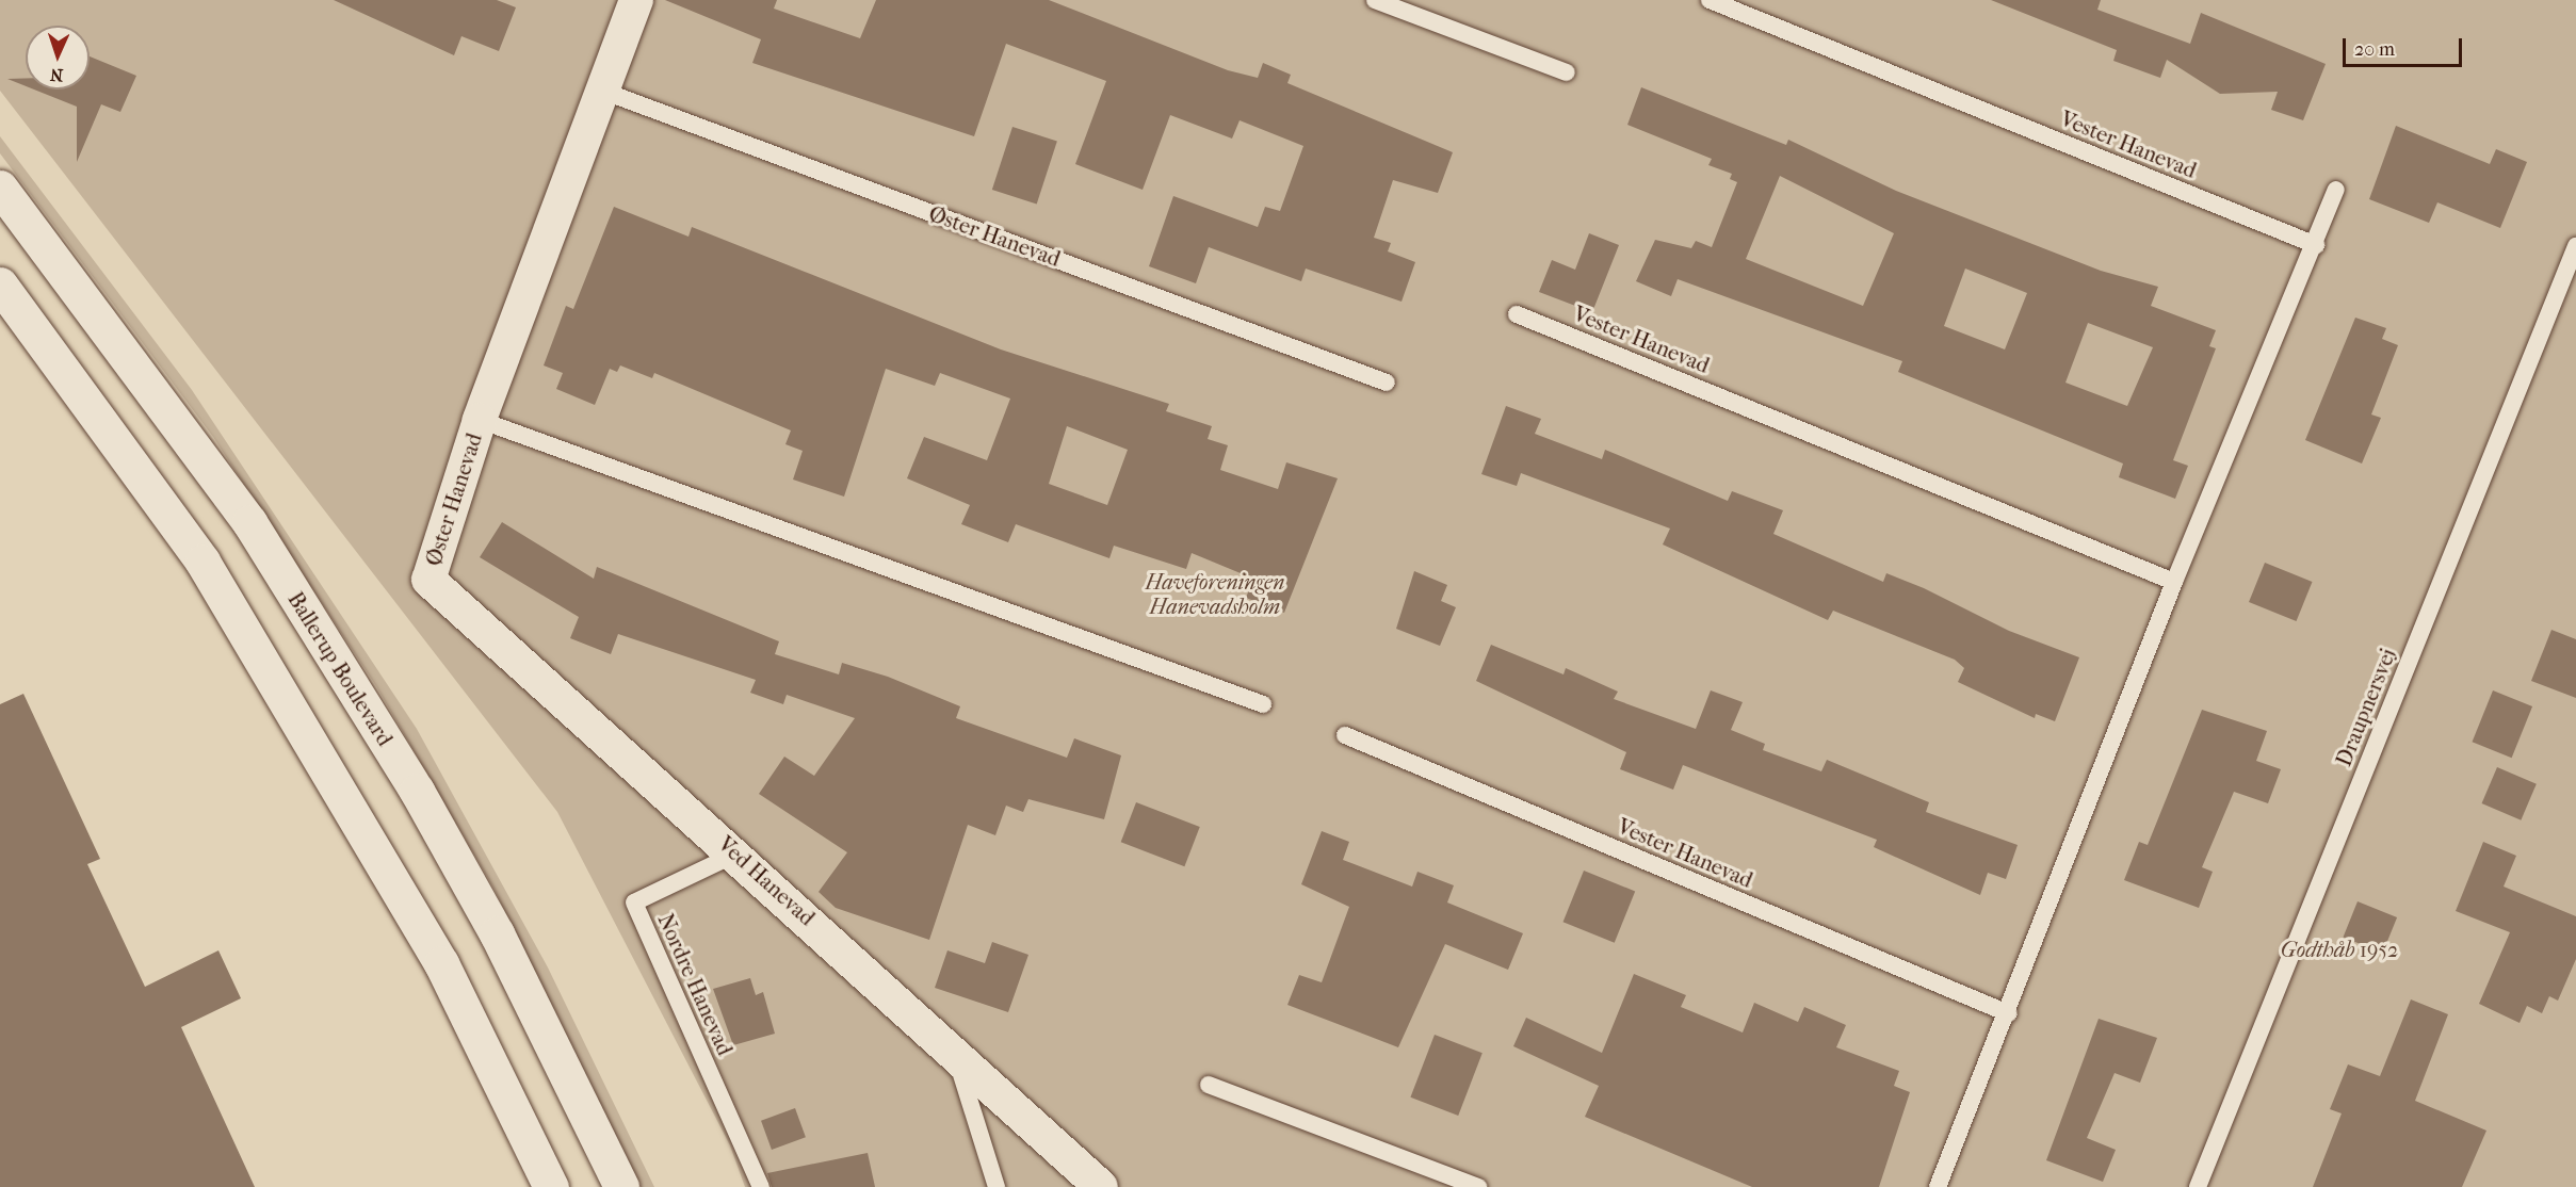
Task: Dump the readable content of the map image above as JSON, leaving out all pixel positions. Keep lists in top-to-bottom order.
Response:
{
  "streets": {
    "street": ["Øster Hanevad", "Ballerup Boulevard", "Ved Hanevad"],
    "lane": ["Vester Hanevad", "Draupnersvej", "Nordre Hanevad"]
  },
  "crossings": [
    ["Øster Hanevad", "Ved Hanevad"],
    ["Ved Hanevad", "Nordre Hanevad"]
  ],
  "parks": ["Haveforeningen Hanevadsholm", "Godthåb 1952"],
  "scale_bar": "20 m",
  "north": "bottom"
}
